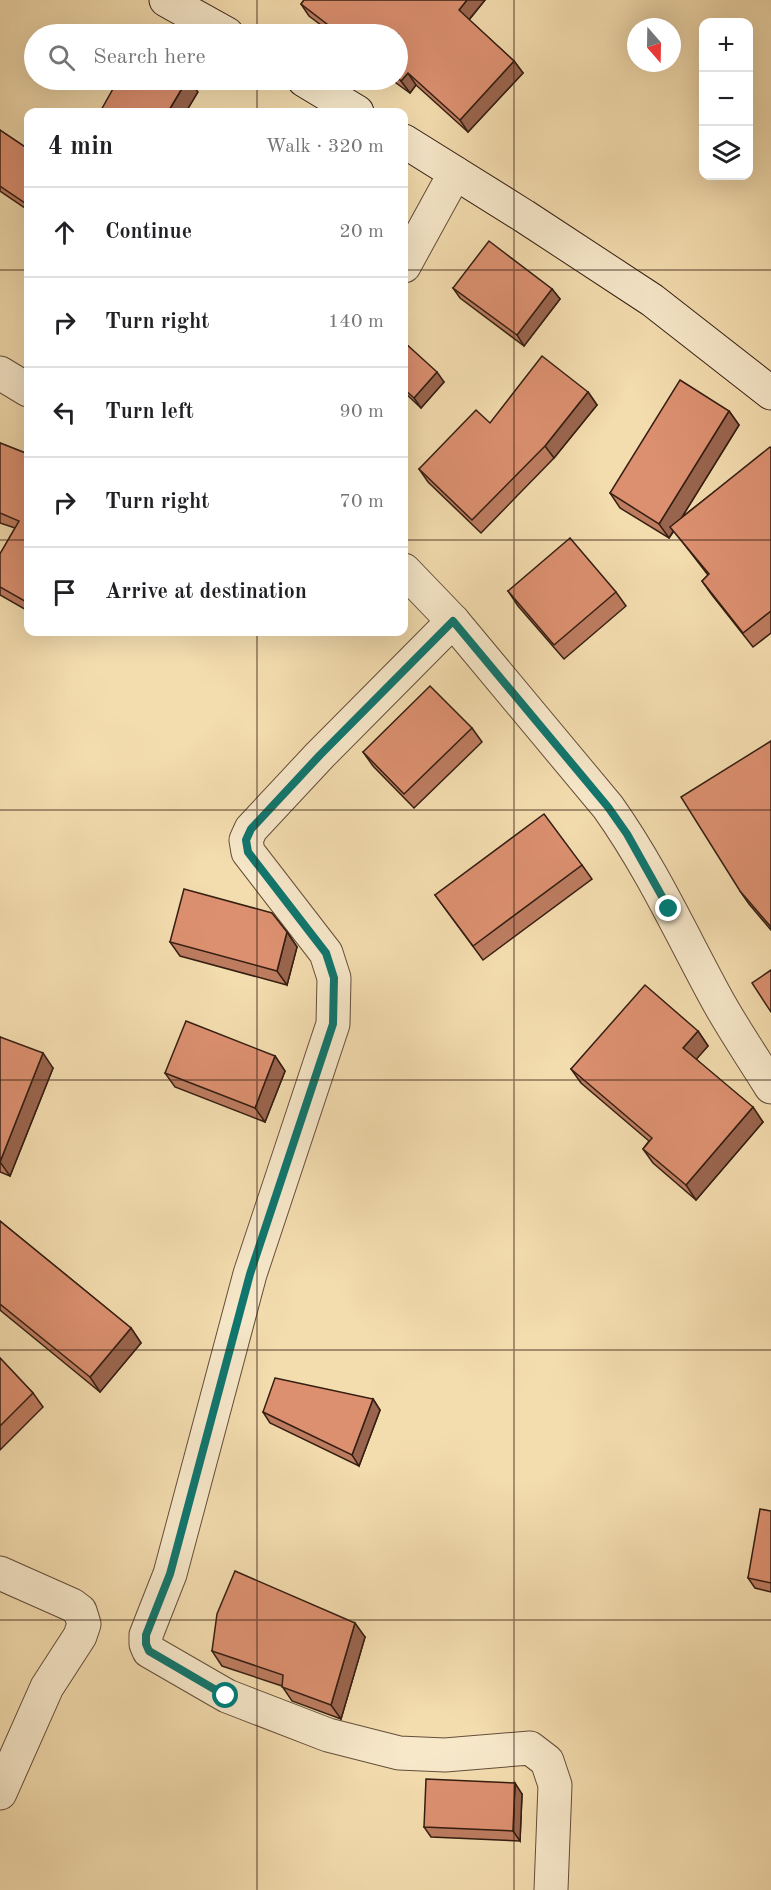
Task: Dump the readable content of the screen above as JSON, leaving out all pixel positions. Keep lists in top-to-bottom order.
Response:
{
  "north": "bottom",
  "page": {
    "map_buttons": ["+", "−"],
    "search": "Search here",
    "heading": ["4 min", "Walk · 320 m"],
    "list": [
      ["Continue", "20 m"],
      ["Turn right", "140 m"],
      ["Turn left", "90 m"],
      ["Turn right", "70 m"],
      "Arrive at destination"
    ]
  }
}
